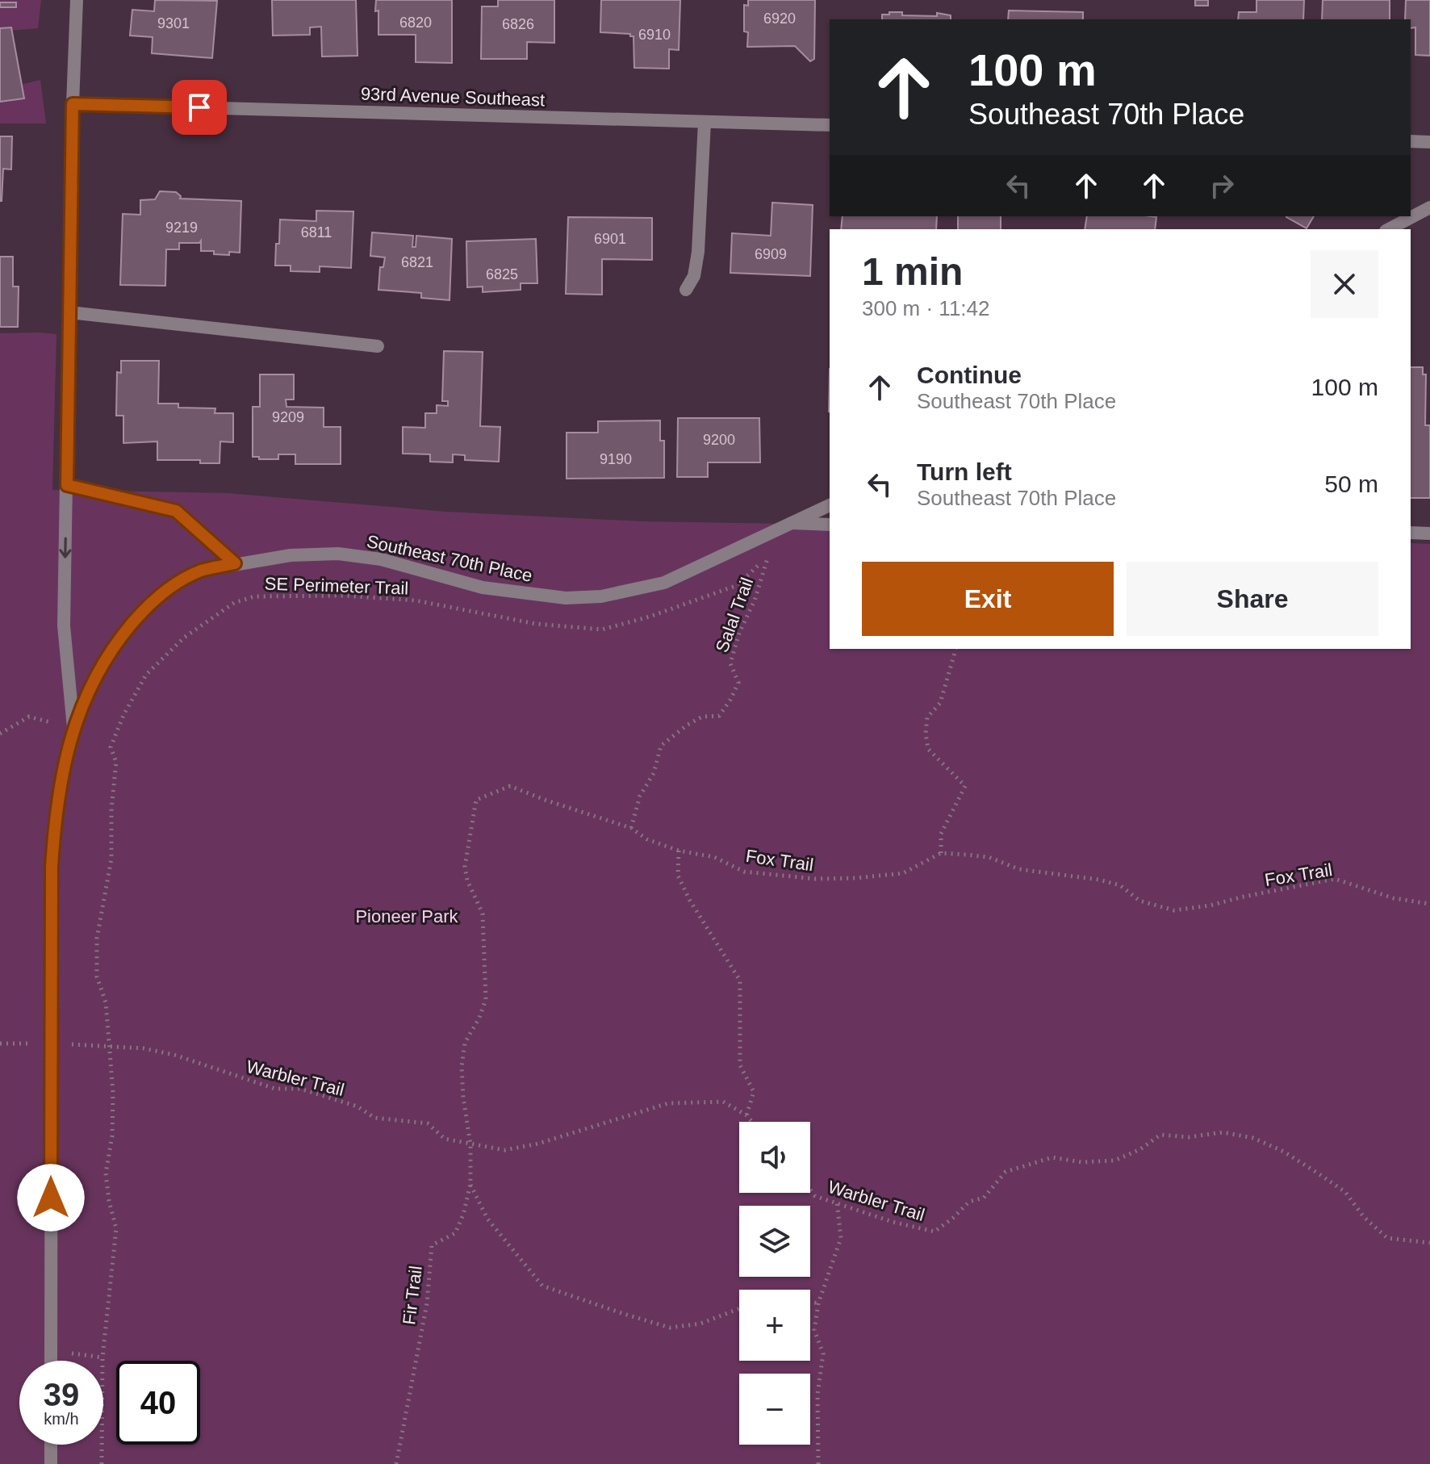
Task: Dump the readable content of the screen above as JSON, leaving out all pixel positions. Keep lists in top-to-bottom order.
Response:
{
  "streets": {
    "street": ["93rd Avenue Southeast", "Southeast 70th Place"],
    "path": [
      "SE Perimeter Trail",
      "Salal Trail",
      "Fox Trail",
      "Warbler Trail",
      "Fir Trail"
    ]
  },
  "crossings": [
    ["SE Perimeter Trail", "Salal Trail"],
    ["SE Perimeter Trail", "Warbler Trail"],
    ["Salal Trail", "Fox Trail"],
    ["Fox Trail", "Warbler Trail"],
    ["Fox Trail", "Fir Trail"],
    ["Warbler Trail", "Fir Trail"]
  ],
  "parks": ["Pioneer Park"],
  "house_numbers": [
    "6920",
    "6820",
    "9301",
    "6826",
    "6910",
    "9219",
    "6811",
    "6901",
    "6909",
    "6821",
    "6825",
    "9209",
    "9200",
    "9190"
  ],
  "page": {
    "turn": ["100 m", "Southeast 70th Place"],
    "heading": ["1 min", "300 m · 11:42"],
    "list": [
      {
        "name": "Continue",
        "note": "Southeast 70th Place",
        "value": "100 m"
      },
      {
        "name": "Turn left",
        "note": "Southeast 70th Place",
        "value": "50 m"
      }
    ],
    "buttons": ["Exit", "Share"],
    "map_buttons": ["+", "−"],
    "speed": "39 km/h",
    "limit": "40"
  }
}
